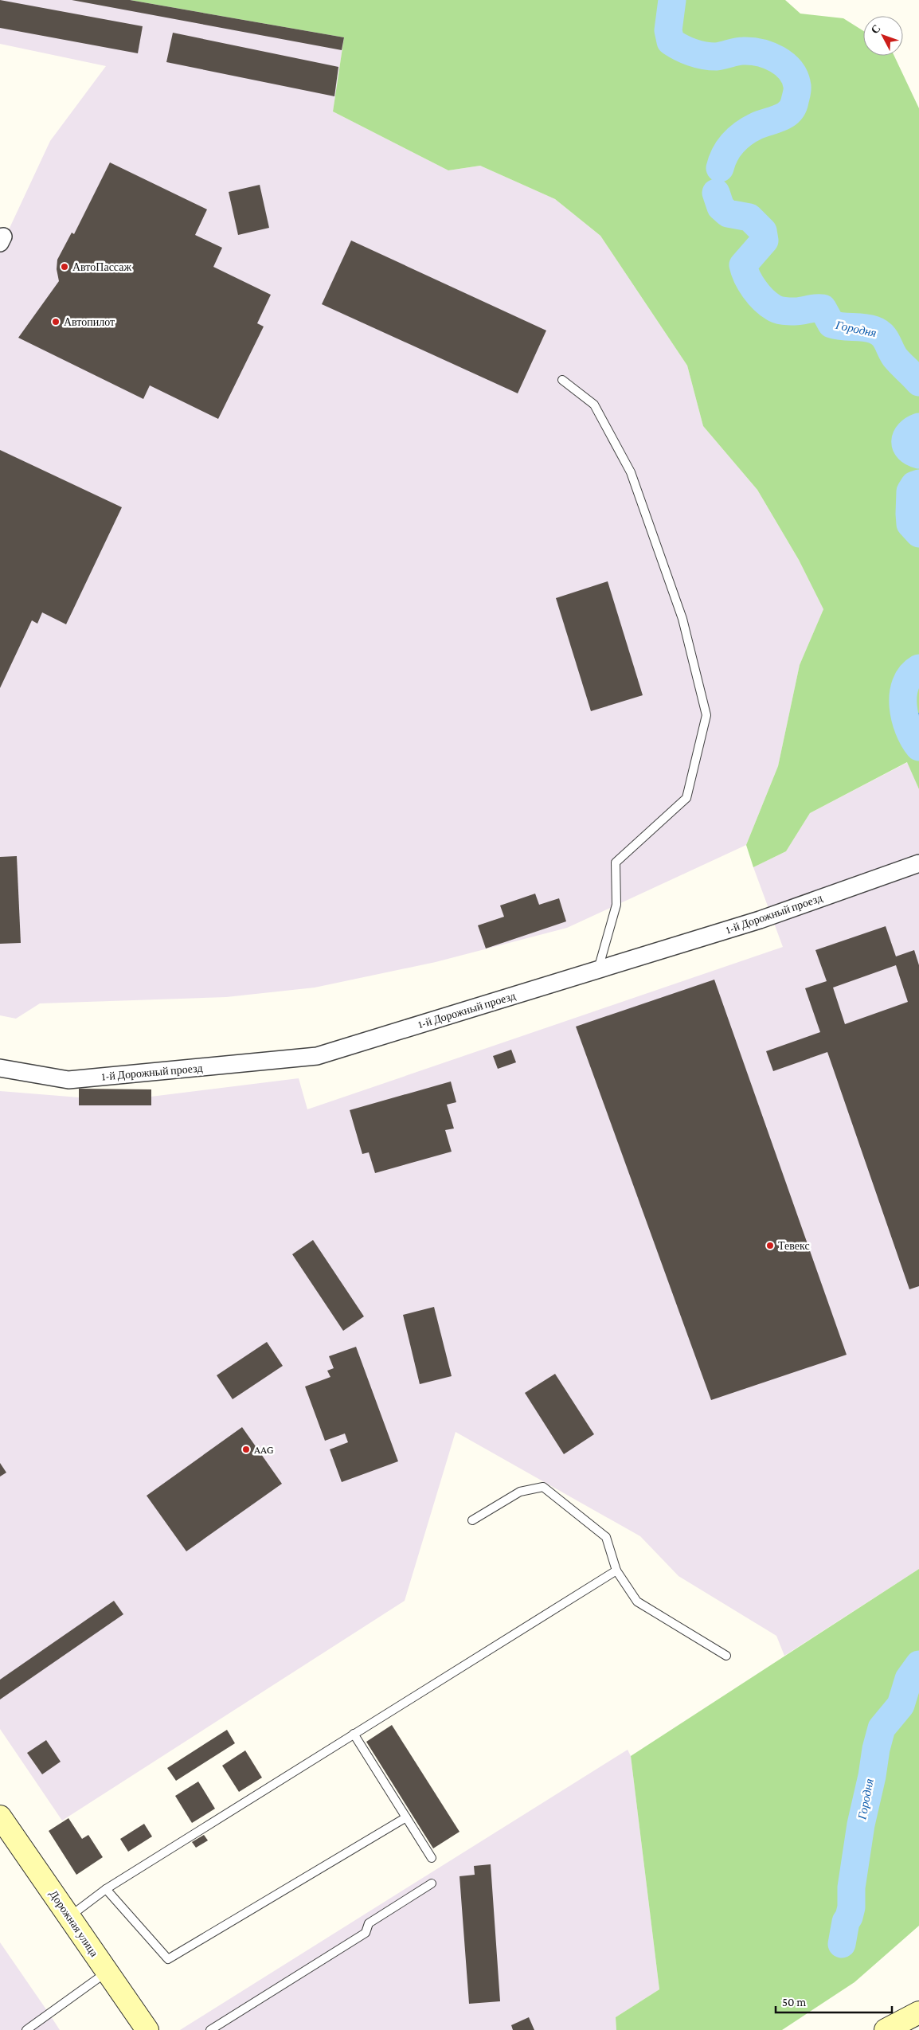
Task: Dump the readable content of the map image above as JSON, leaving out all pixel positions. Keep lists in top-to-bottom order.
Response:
{
  "streets": {
    "main road": ["Дорожная улица"],
    "street": ["1-й Дорожный проезд"]
  },
  "water": ["Городня"],
  "places": [
    "АвтоПассаж",
    "Автопилот",
    "Тевекс",
    "AAG"
  ],
  "scale_bar": "50 m",
  "north": "top left"
}
